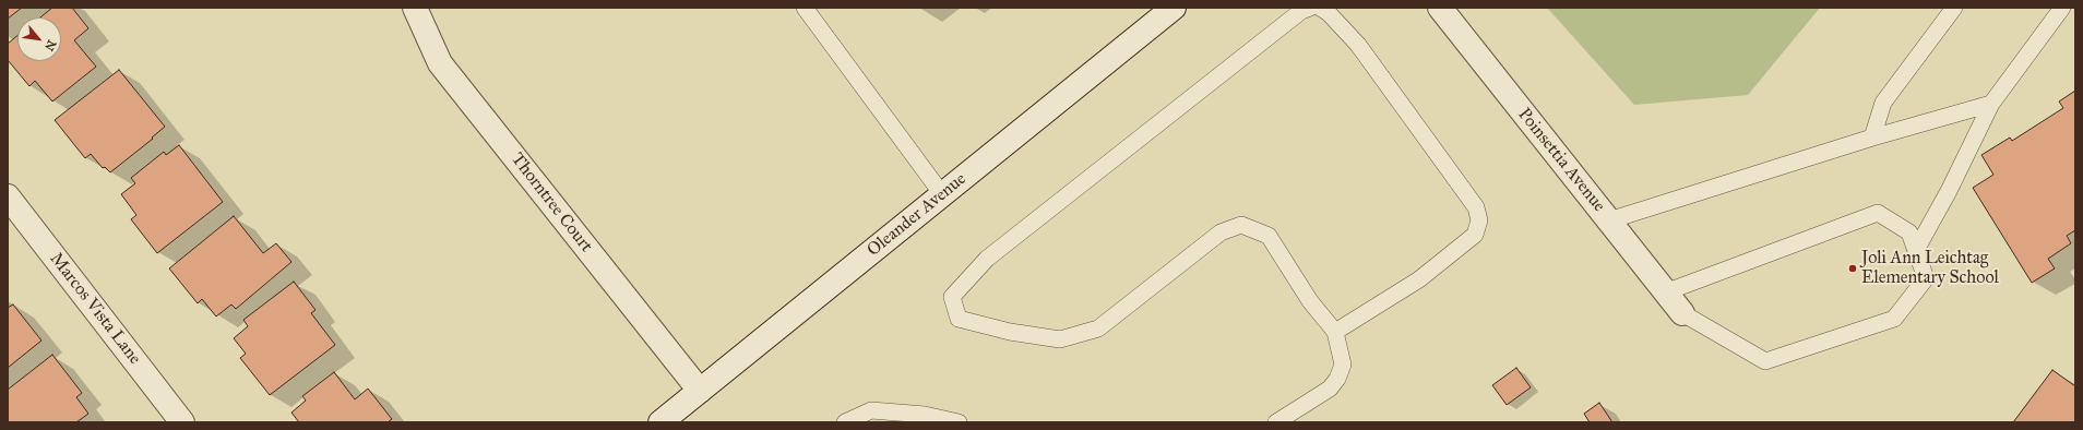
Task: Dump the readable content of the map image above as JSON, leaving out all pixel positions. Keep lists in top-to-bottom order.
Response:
{
  "streets": {
    "street": [
      "Poinsettia Avenue",
      "Thorntree Court",
      "Oleander Avenue",
      "Marcos Vista Lane"
    ]
  },
  "crossings": [
    ["Thorntree Court", "Oleander Avenue"]
  ],
  "places": ["Joli Ann Leichtag Elementary School"],
  "north": "bottom right"
}
